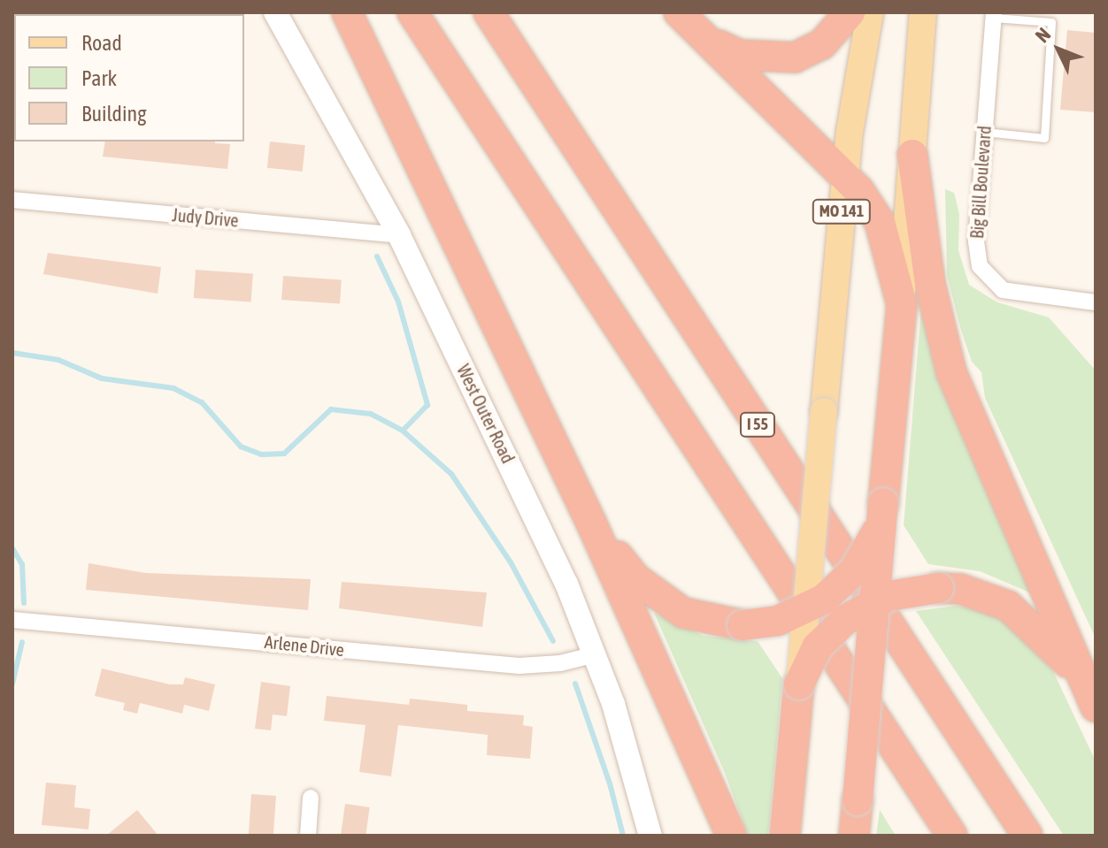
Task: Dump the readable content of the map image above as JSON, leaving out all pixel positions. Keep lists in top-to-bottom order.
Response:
{
  "streets": {
    "highway": ["MO 141", "I 55"],
    "street": [
      "Big Bill Boulevard",
      "Judy Drive",
      "West Outer Road",
      "Arlene Drive"
    ]
  },
  "crossings": [
    ["Judy Drive", "West Outer Road"],
    ["West Outer Road", "Arlene Drive"]
  ],
  "legend": ["Road", "Park", "Building"],
  "north": "top left"
}
